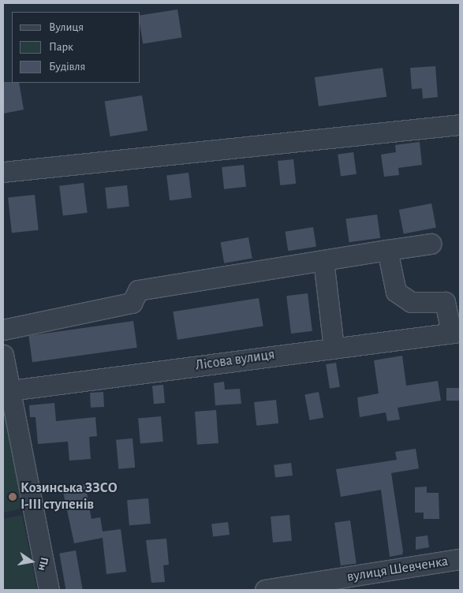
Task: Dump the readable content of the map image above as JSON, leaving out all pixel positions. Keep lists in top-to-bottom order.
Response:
{
  "streets": {
    "street": ["Лісова вулиця", "вулиця Шевченка"]
  },
  "places": ["Козинська ЗЗСО І-ІІІ ступенів"],
  "legend": ["Вулиця", "Парк", "Будівля"],
  "north": "right"
}
